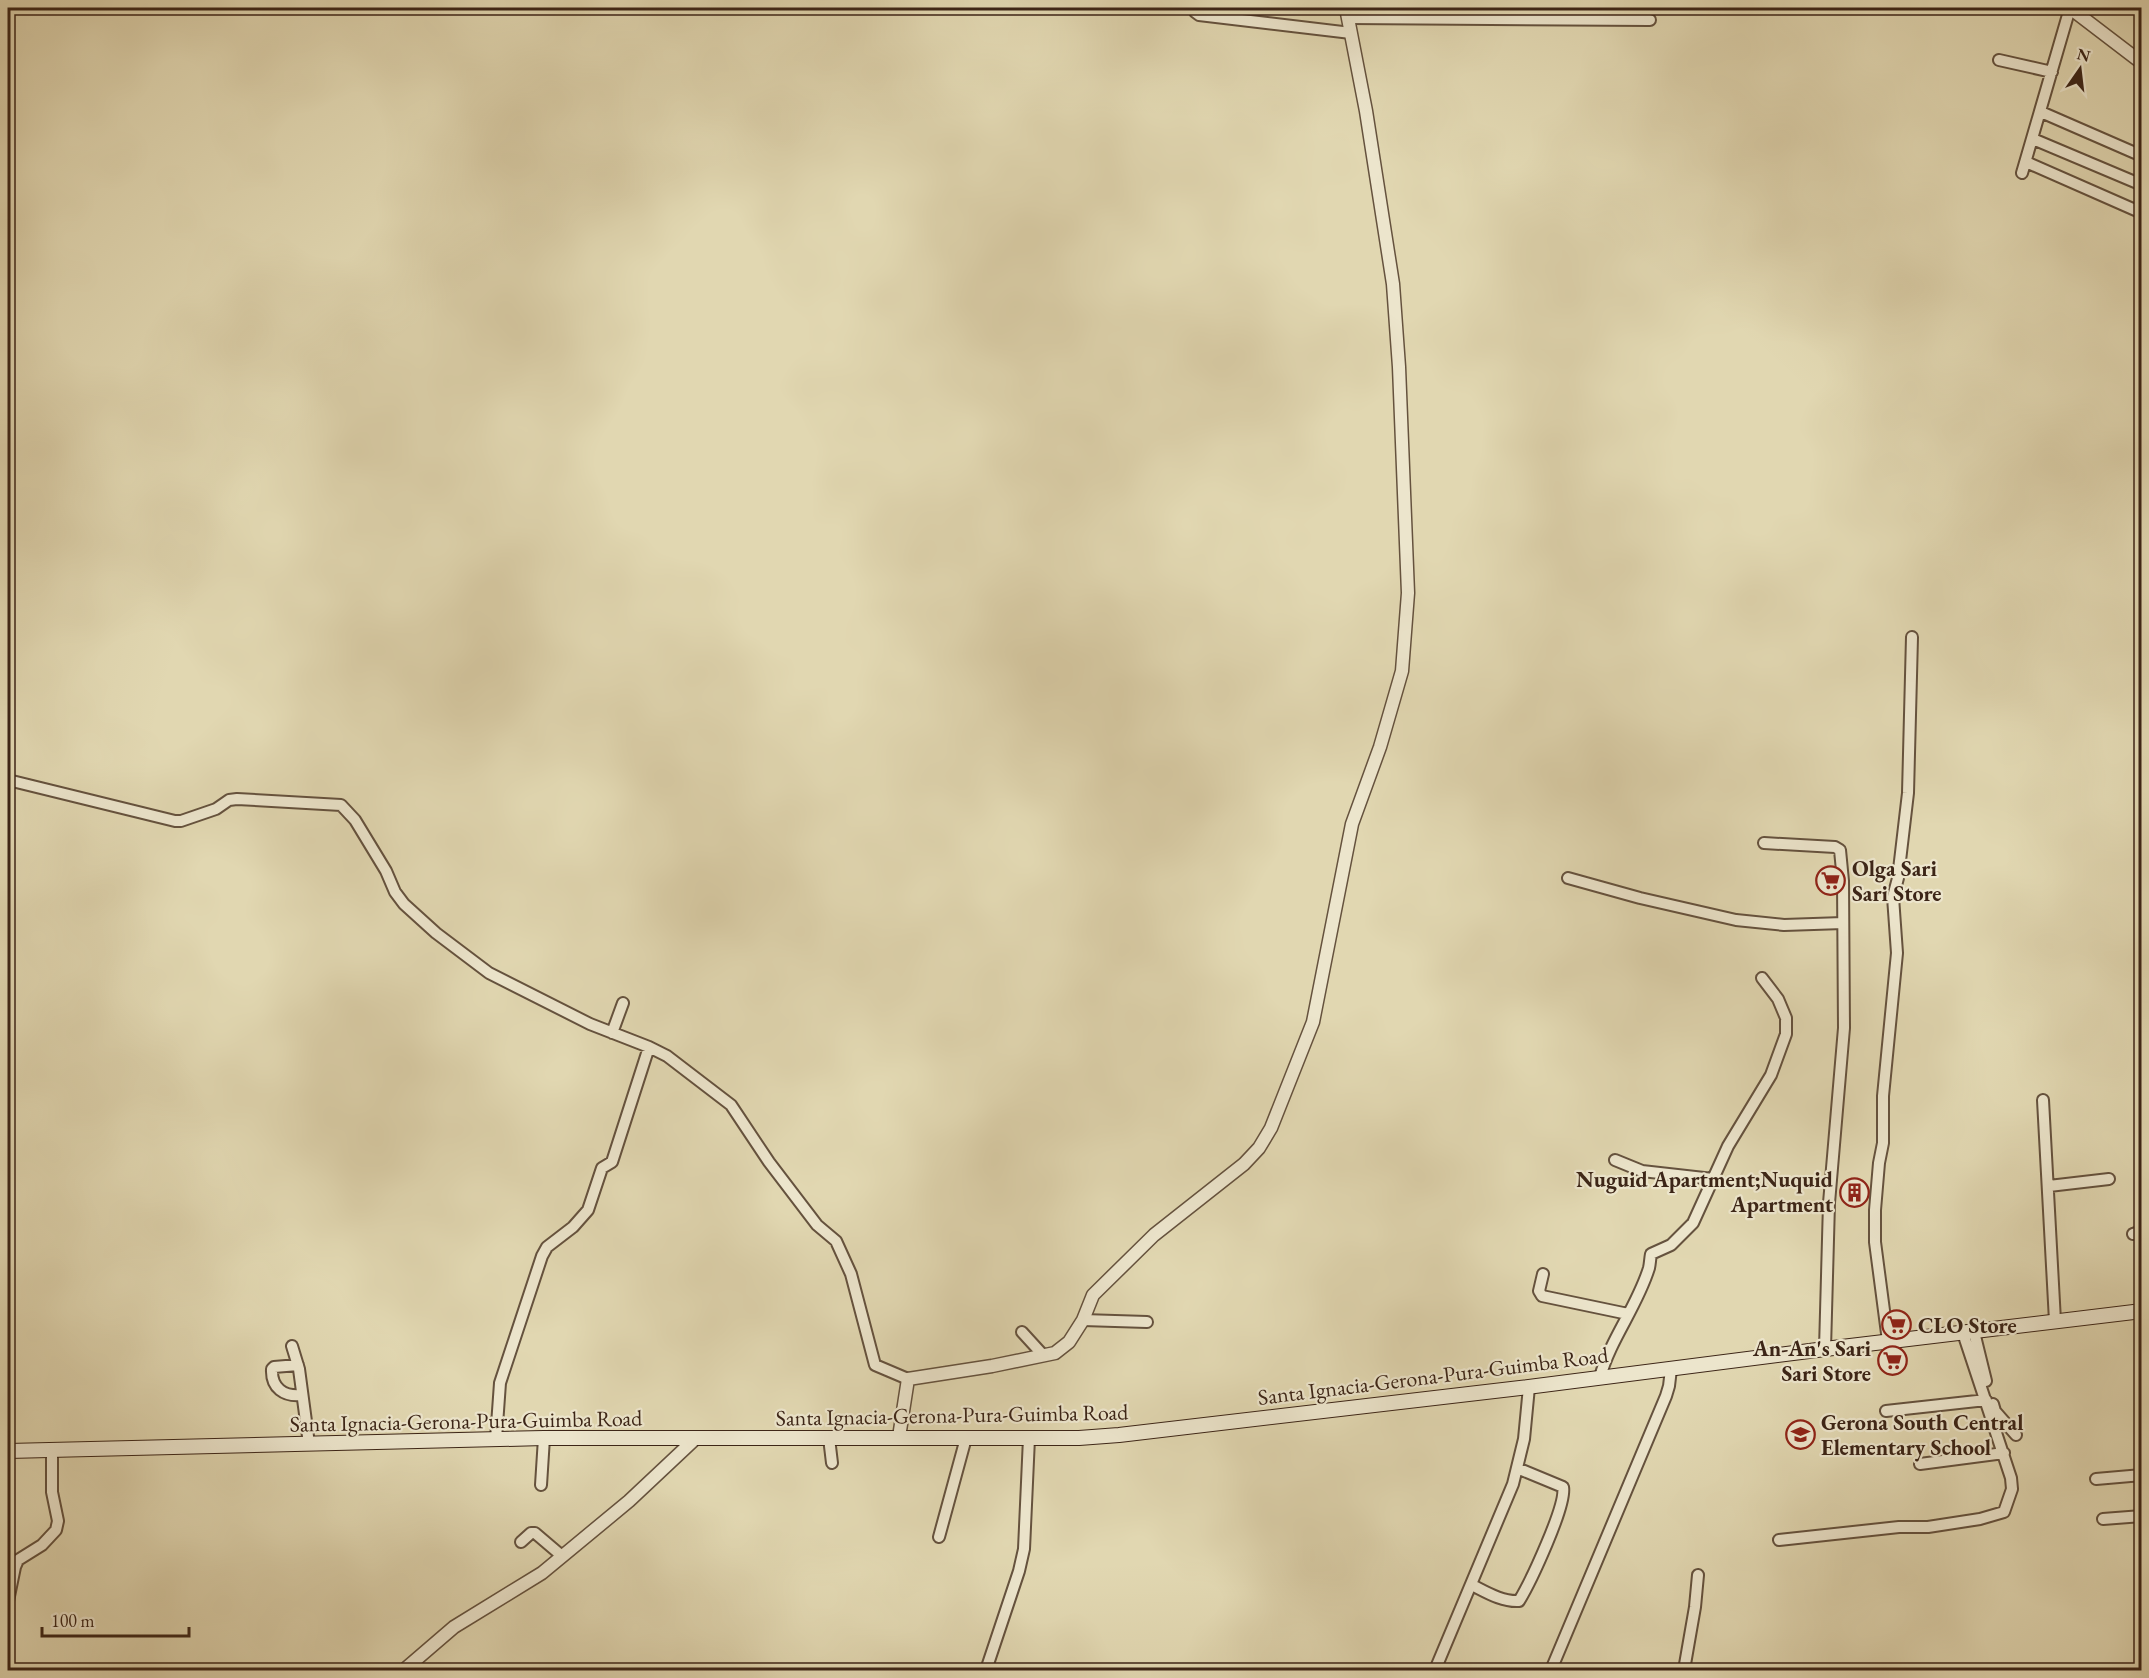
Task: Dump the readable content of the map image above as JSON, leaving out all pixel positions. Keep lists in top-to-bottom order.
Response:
{
  "streets": {
    "main road": ["Santa Ignacia-Gerona-Pura-Guimba Road"]
  },
  "places": {
    "supermarket": ["Olga Sari Sari Store", "CLO Store", "An-An's Sari Sari Store"],
    "building": ["Nuguid Apartment;Nuquid Apartment"],
    "school or university": ["Gerona South Central Elementary School"]
  },
  "scale_bar": "100 m",
  "north": "top"
}
